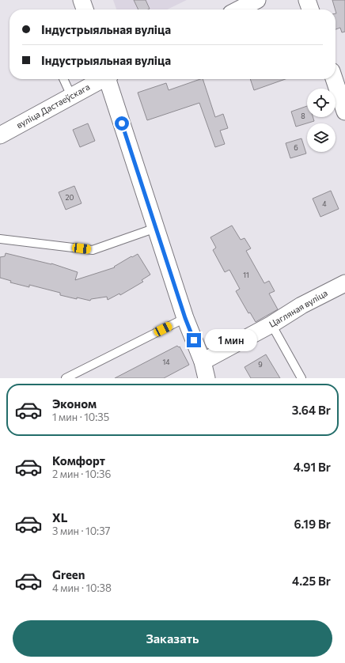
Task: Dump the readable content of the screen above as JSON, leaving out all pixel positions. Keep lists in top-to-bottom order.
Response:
{
  "streets": {
    "street": ["вуліца Дастаеўскага", "Цагляная вуліца"]
  },
  "house_numbers": [
    "8",
    "6",
    "20",
    "4",
    "11",
    "14",
    "9"
  ],
  "page": {
    "banner": ["Індустрыяльная вуліца", "Індустрыяльная вуліца"],
    "bubble": "1 мин",
    "list": [
      {
        "name": "Эконом",
        "note": "1 мин · 10:35",
        "value": "3.64 Br"
      },
      {
        "name": "Комфорт",
        "note": "2 мин · 10:36",
        "value": "4.91 Br"
      },
      {
        "name": "XL",
        "note": "3 мин · 10:37",
        "value": "6.19 Br"
      },
      {
        "name": "Green",
        "note": "4 мин · 10:38",
        "value": "4.25 Br"
      }
    ],
    "buttons": "Заказать"
  }
}
